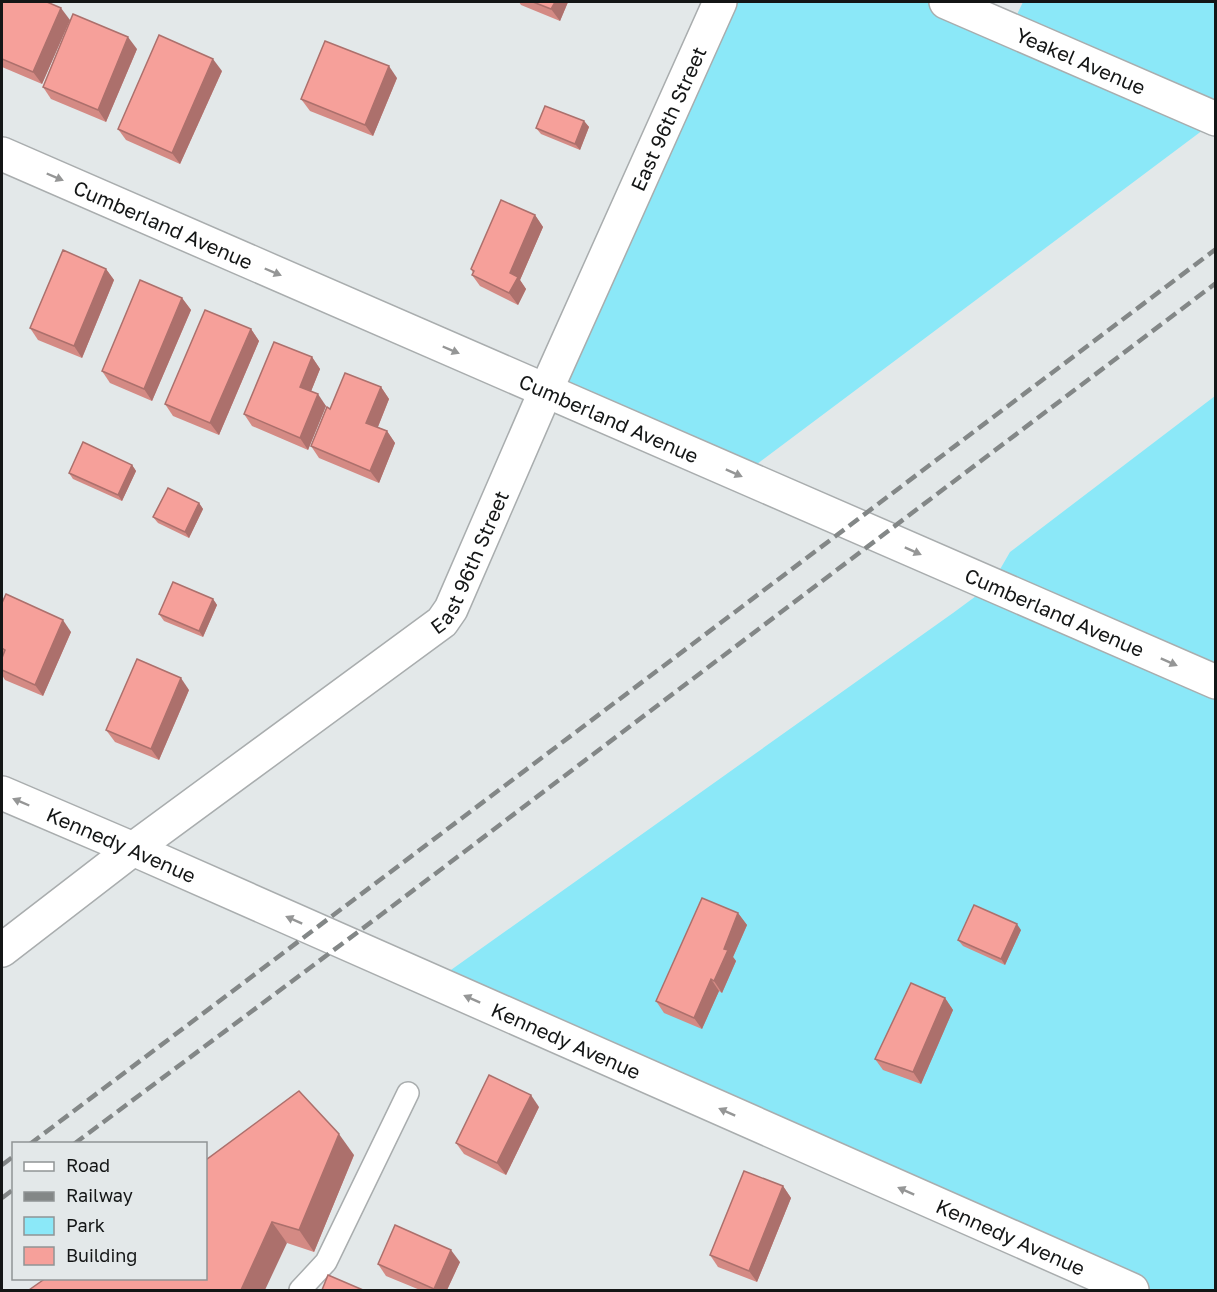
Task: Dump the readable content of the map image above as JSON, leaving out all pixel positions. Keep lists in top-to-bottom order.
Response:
{
  "streets": {
    "street": [
      "Yeakel Avenue",
      "East 96th Street",
      "Cumberland Avenue",
      "Kennedy Avenue"
    ]
  },
  "crossings": [
    ["East 96th Street", "Cumberland Avenue"],
    ["East 96th Street", "Kennedy Avenue"]
  ],
  "one_way": ["Cumberland Avenue", "Kennedy Avenue"],
  "legend": [
    "Road",
    "Railway",
    "Park",
    "Building"
  ]
}
